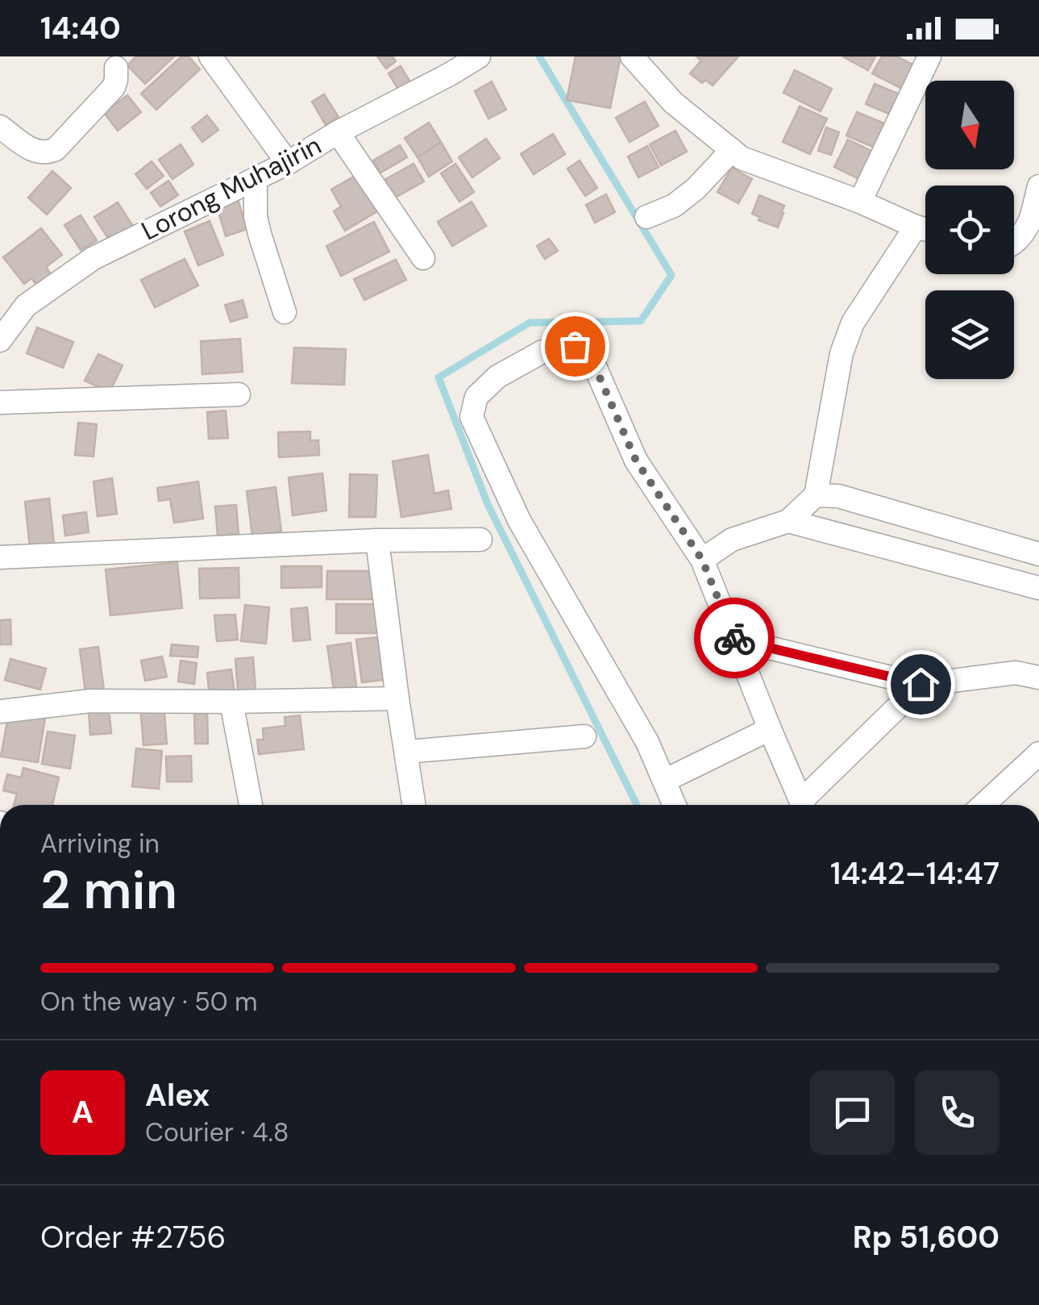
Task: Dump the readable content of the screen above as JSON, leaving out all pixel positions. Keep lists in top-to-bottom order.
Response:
{
  "streets": {
    "street": ["Lorong Muhajirin"]
  },
  "north": "bottom",
  "page": {
    "status": "14:40",
    "heading": ["2 min", "Arriving in", "14:42–14:47"],
    "panel": [
      "Alex",
      "Courier · 4.8",
      "Order #2756",
      "Rp 51,600"
    ],
    "bar": "On the way · 50 m",
    "round": "A"
  }
}
